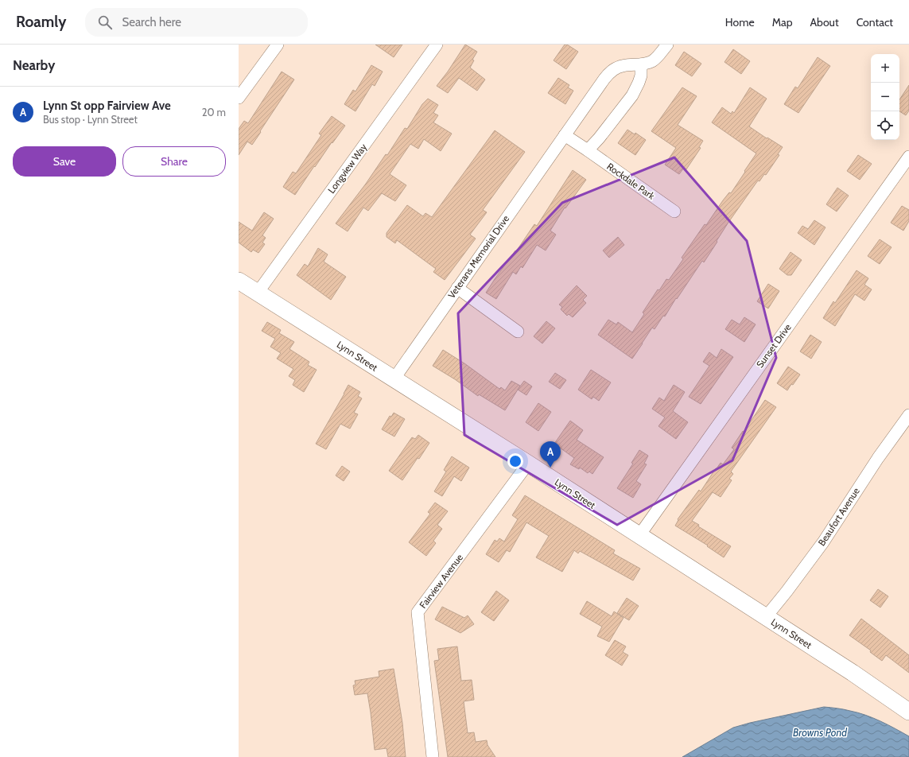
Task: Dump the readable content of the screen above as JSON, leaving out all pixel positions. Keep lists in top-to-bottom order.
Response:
{
  "streets": {
    "main road": ["Lynn Street"],
    "street": [
      "Longview Way",
      "Rockdale Park",
      "Veterans Memorial Drive",
      "Sunset Drive",
      "Beaufort Avenue",
      "Fairview Avenue"
    ]
  },
  "crossings": [
    ["Longview Way", "Lynn Street"],
    ["Veterans Memorial Drive", "Lynn Street"],
    ["Sunset Drive", "Lynn Street"],
    ["Lynn Street", "Beaufort Avenue"],
    ["Lynn Street", "Fairview Avenue"]
  ],
  "water": ["Browns Pond"],
  "page": {
    "header": "Roamly",
    "search": "Search here",
    "nav": [
      "Home",
      "Map",
      "About",
      "Contact"
    ],
    "heading": "Nearby",
    "map_buttons": ["+", "−"],
    "list": [
      {
        "mark": "A",
        "name": "Lynn St opp Fairview Ave",
        "note": "Bus stop · Lynn Street",
        "value": "20 m"
      }
    ],
    "buttons": ["Save", "Share"],
    "pins": "A"
  }
}
